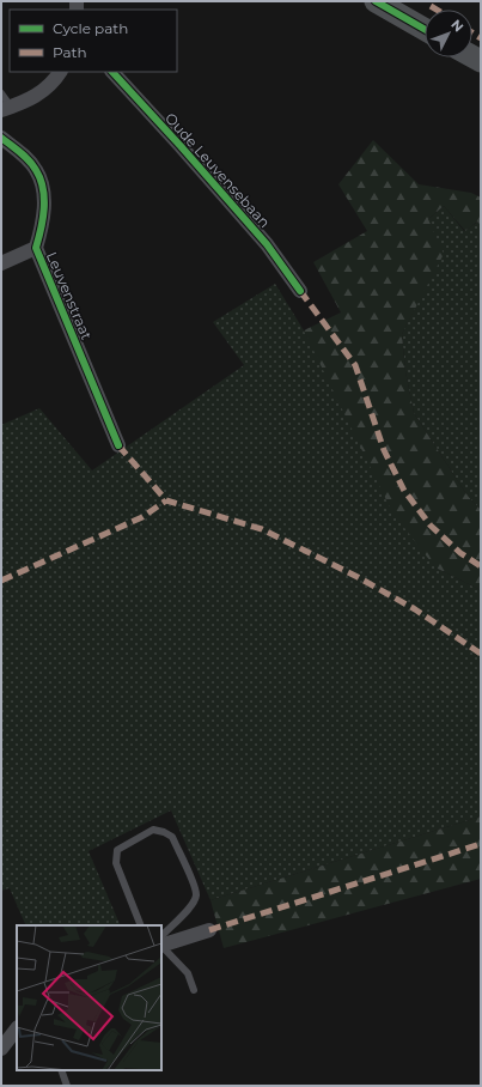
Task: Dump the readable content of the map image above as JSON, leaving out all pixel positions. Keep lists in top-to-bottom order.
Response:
{
  "streets": {
    "street": ["Oude Leuvensebaan", "Leuvenstraat"]
  },
  "legend": ["Cycle path", "Path"],
  "north": "top right"
}
